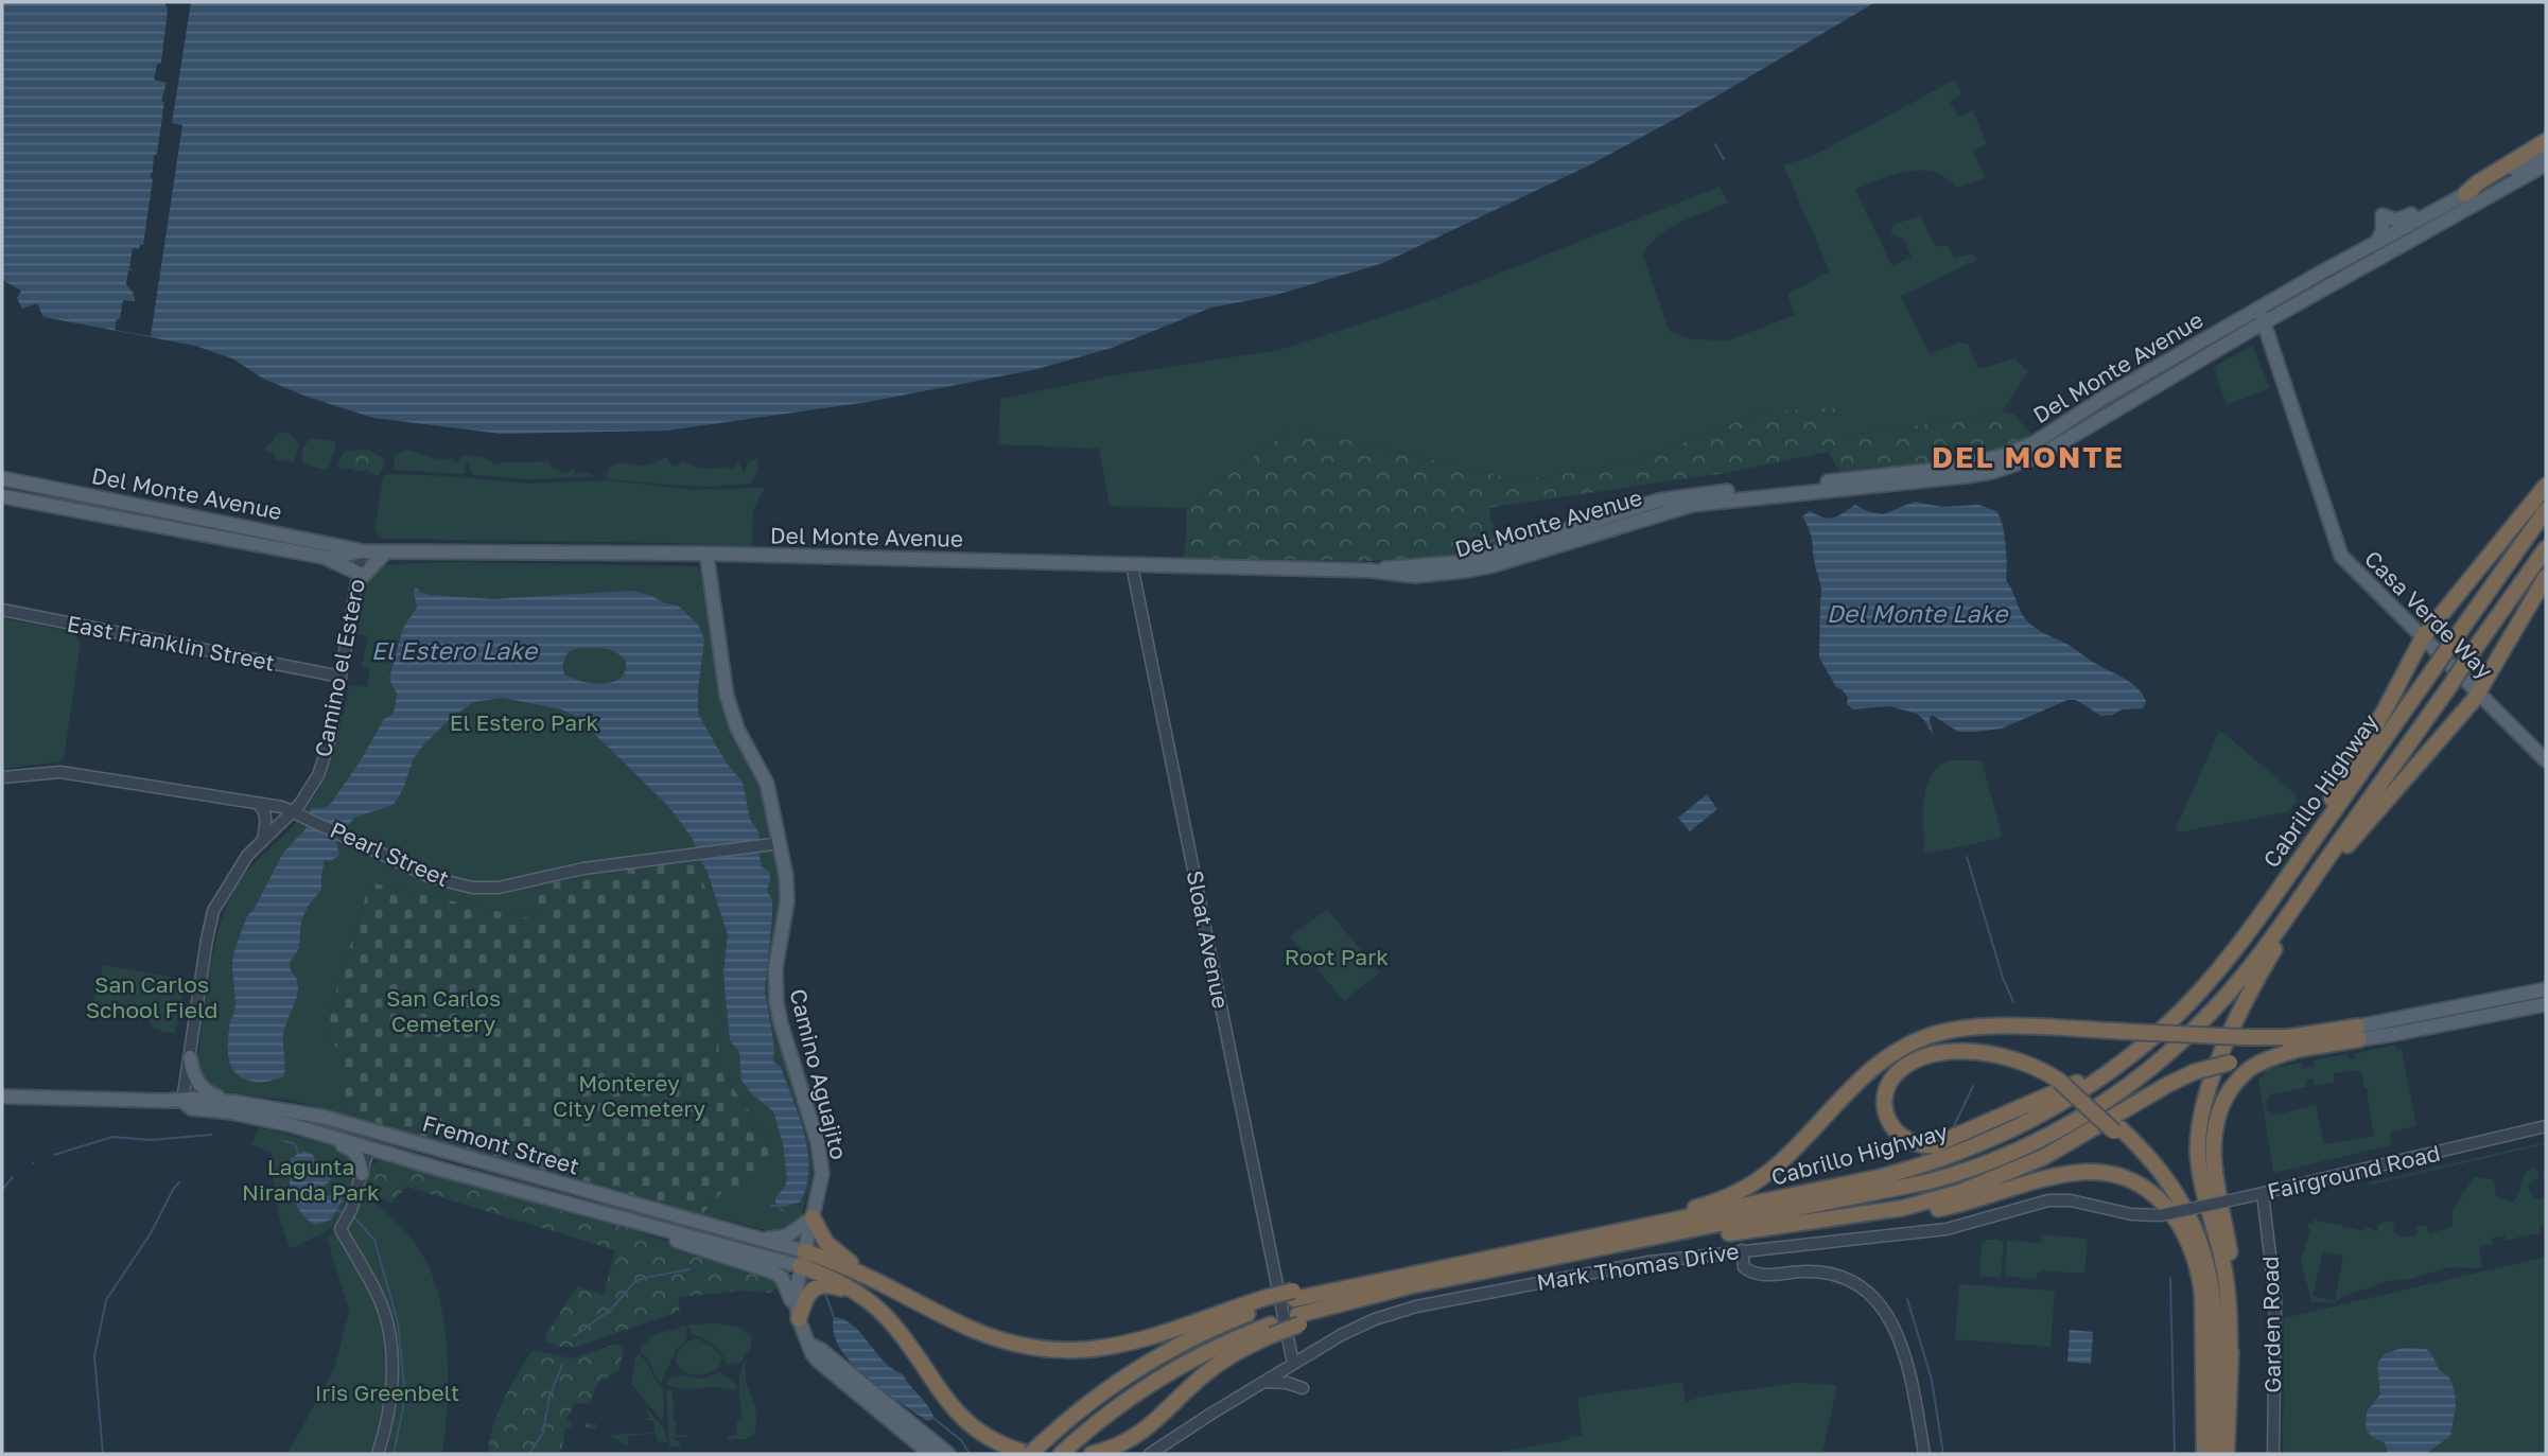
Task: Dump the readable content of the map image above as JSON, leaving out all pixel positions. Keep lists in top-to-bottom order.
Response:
{
  "streets": {
    "highway": ["Cabrillo Highway"],
    "main road": [
      "Del Monte Avenue",
      "Casa Verde Way",
      "Camino Aguajito",
      "Fremont Street"
    ],
    "street": [
      "East Franklin Street",
      "Camino el Estero",
      "Pearl Street",
      "Sloat Avenue",
      "Fairground Road",
      "Mark Thomas Drive",
      "Garden Road"
    ]
  },
  "crossings": [
    ["Del Monte Avenue", "Casa Verde Way"],
    ["Del Monte Avenue", "Camino el Estero"],
    ["Del Monte Avenue", "Sloat Avenue"],
    ["Del Monte Avenue", "Camino Aguajito"],
    ["East Franklin Street", "Camino el Estero"],
    ["Camino el Estero", "Pearl Street"],
    ["Camino el Estero", "Fremont Street"],
    ["Cabrillo Highway", "Sloat Avenue"],
    ["Pearl Street", "Camino Aguajito"],
    ["Camino Aguajito", "Fremont Street"],
    ["Fairground Road", "Mark Thomas Drive"],
    ["Fairground Road", "Garden Road"]
  ],
  "districts": ["DEL MONTE"],
  "water": ["Del Monte Lake", "El Estero Lake"],
  "parks": [
    "El Estero Park",
    "Root Park",
    "San Carlos School Field",
    "San Carlos Cemetery",
    "Monterey City Cemetery",
    "Lagunta Niranda Park",
    "Iris Greenbelt"
  ]
}
